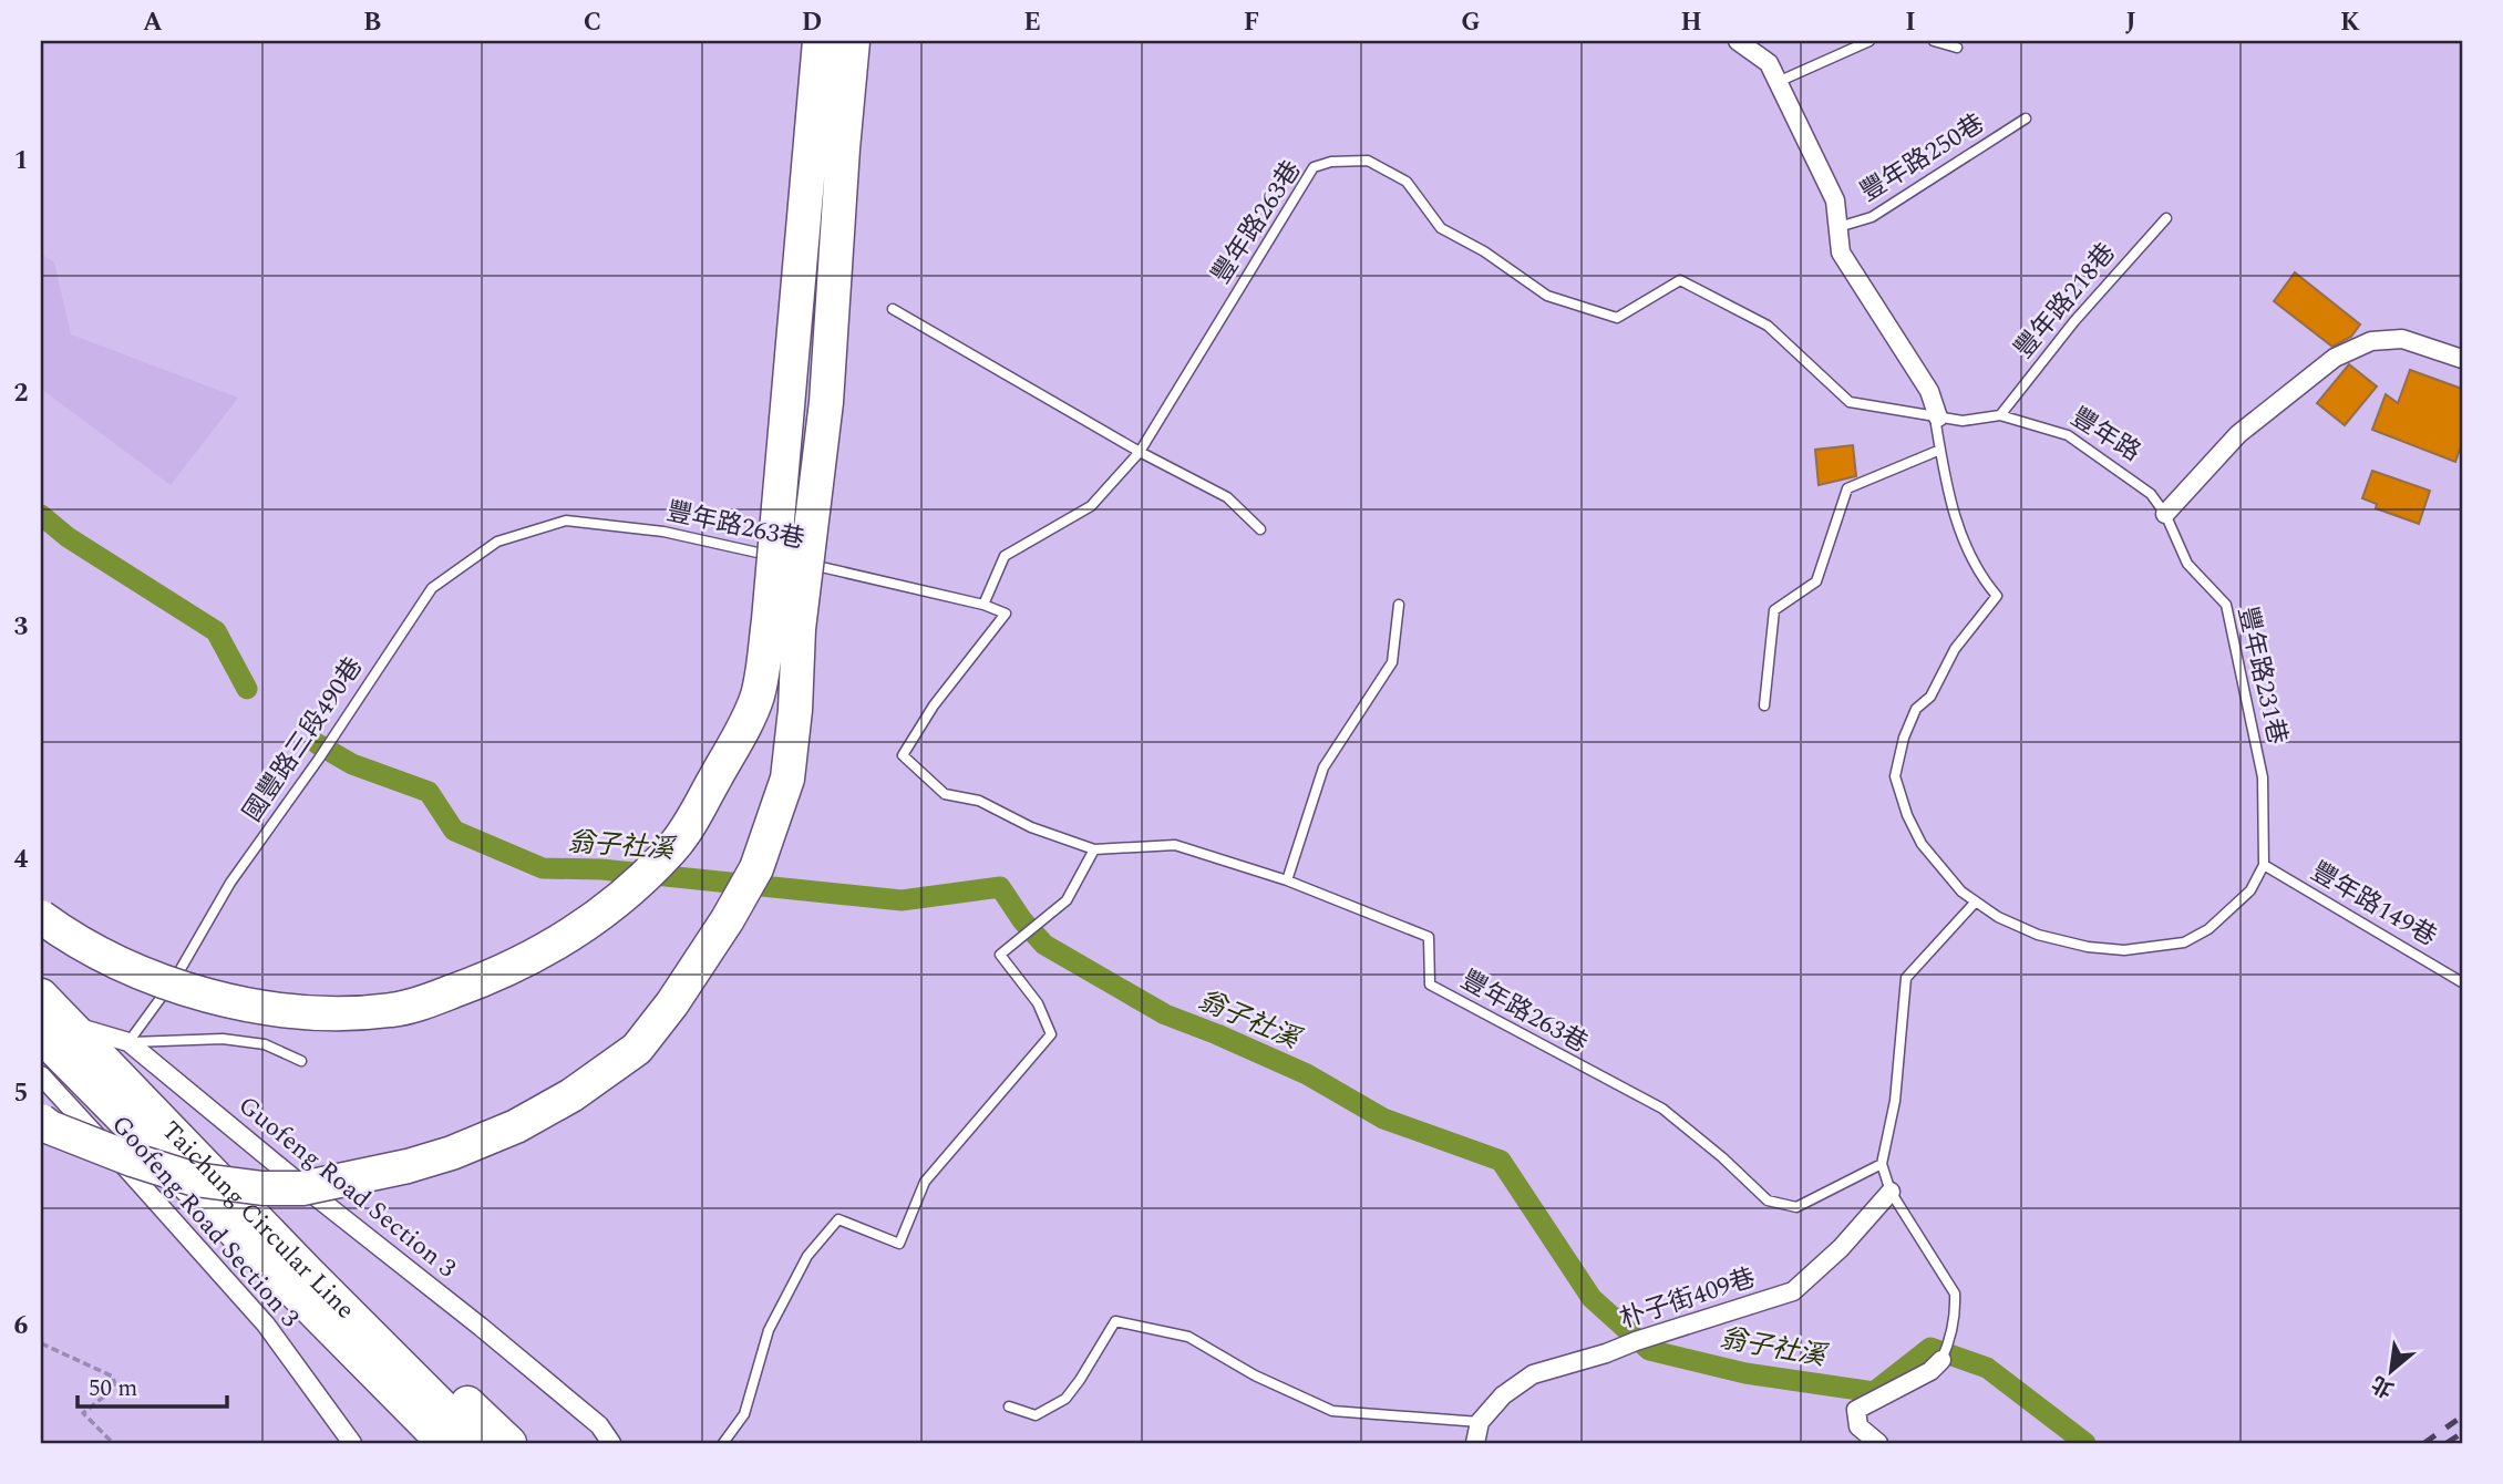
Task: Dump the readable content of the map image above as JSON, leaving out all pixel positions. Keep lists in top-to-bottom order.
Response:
{
  "streets": {
    "highway": ["Taichung Circular Line"],
    "street": ["Guofeng Road Section 3", "Goofeng Road Section 3", "朴子街409巷"],
    "lane": [
      "豐年路250巷",
      "豐年路263巷",
      "豐年路218巷",
      "豐年路",
      "豐年路231巷",
      "國豐路三段490巷",
      "豐年路149巷"
    ]
  },
  "crossings": [
    ["豐年路263巷", "豐年路"],
    ["豐年路263巷", "國豐路三段490巷"],
    ["豐年路218巷", "豐年路"],
    ["豐年路", "豐年路231巷"],
    ["豐年路231巷", "豐年路149巷"],
    ["國豐路三段490巷", "Guofeng Road Section 3"]
  ],
  "water": ["翁子社溪"],
  "scale_bar": "50 m",
  "north": "bottom left",
  "grid": {
    "columns": [
      "A",
      "B",
      "C",
      "D",
      "E",
      "F",
      "G",
      "H",
      "I",
      "J",
      "K"
    ],
    "rows": [
      "1",
      "2",
      "3",
      "4",
      "5",
      "6"
    ]
  }
}
